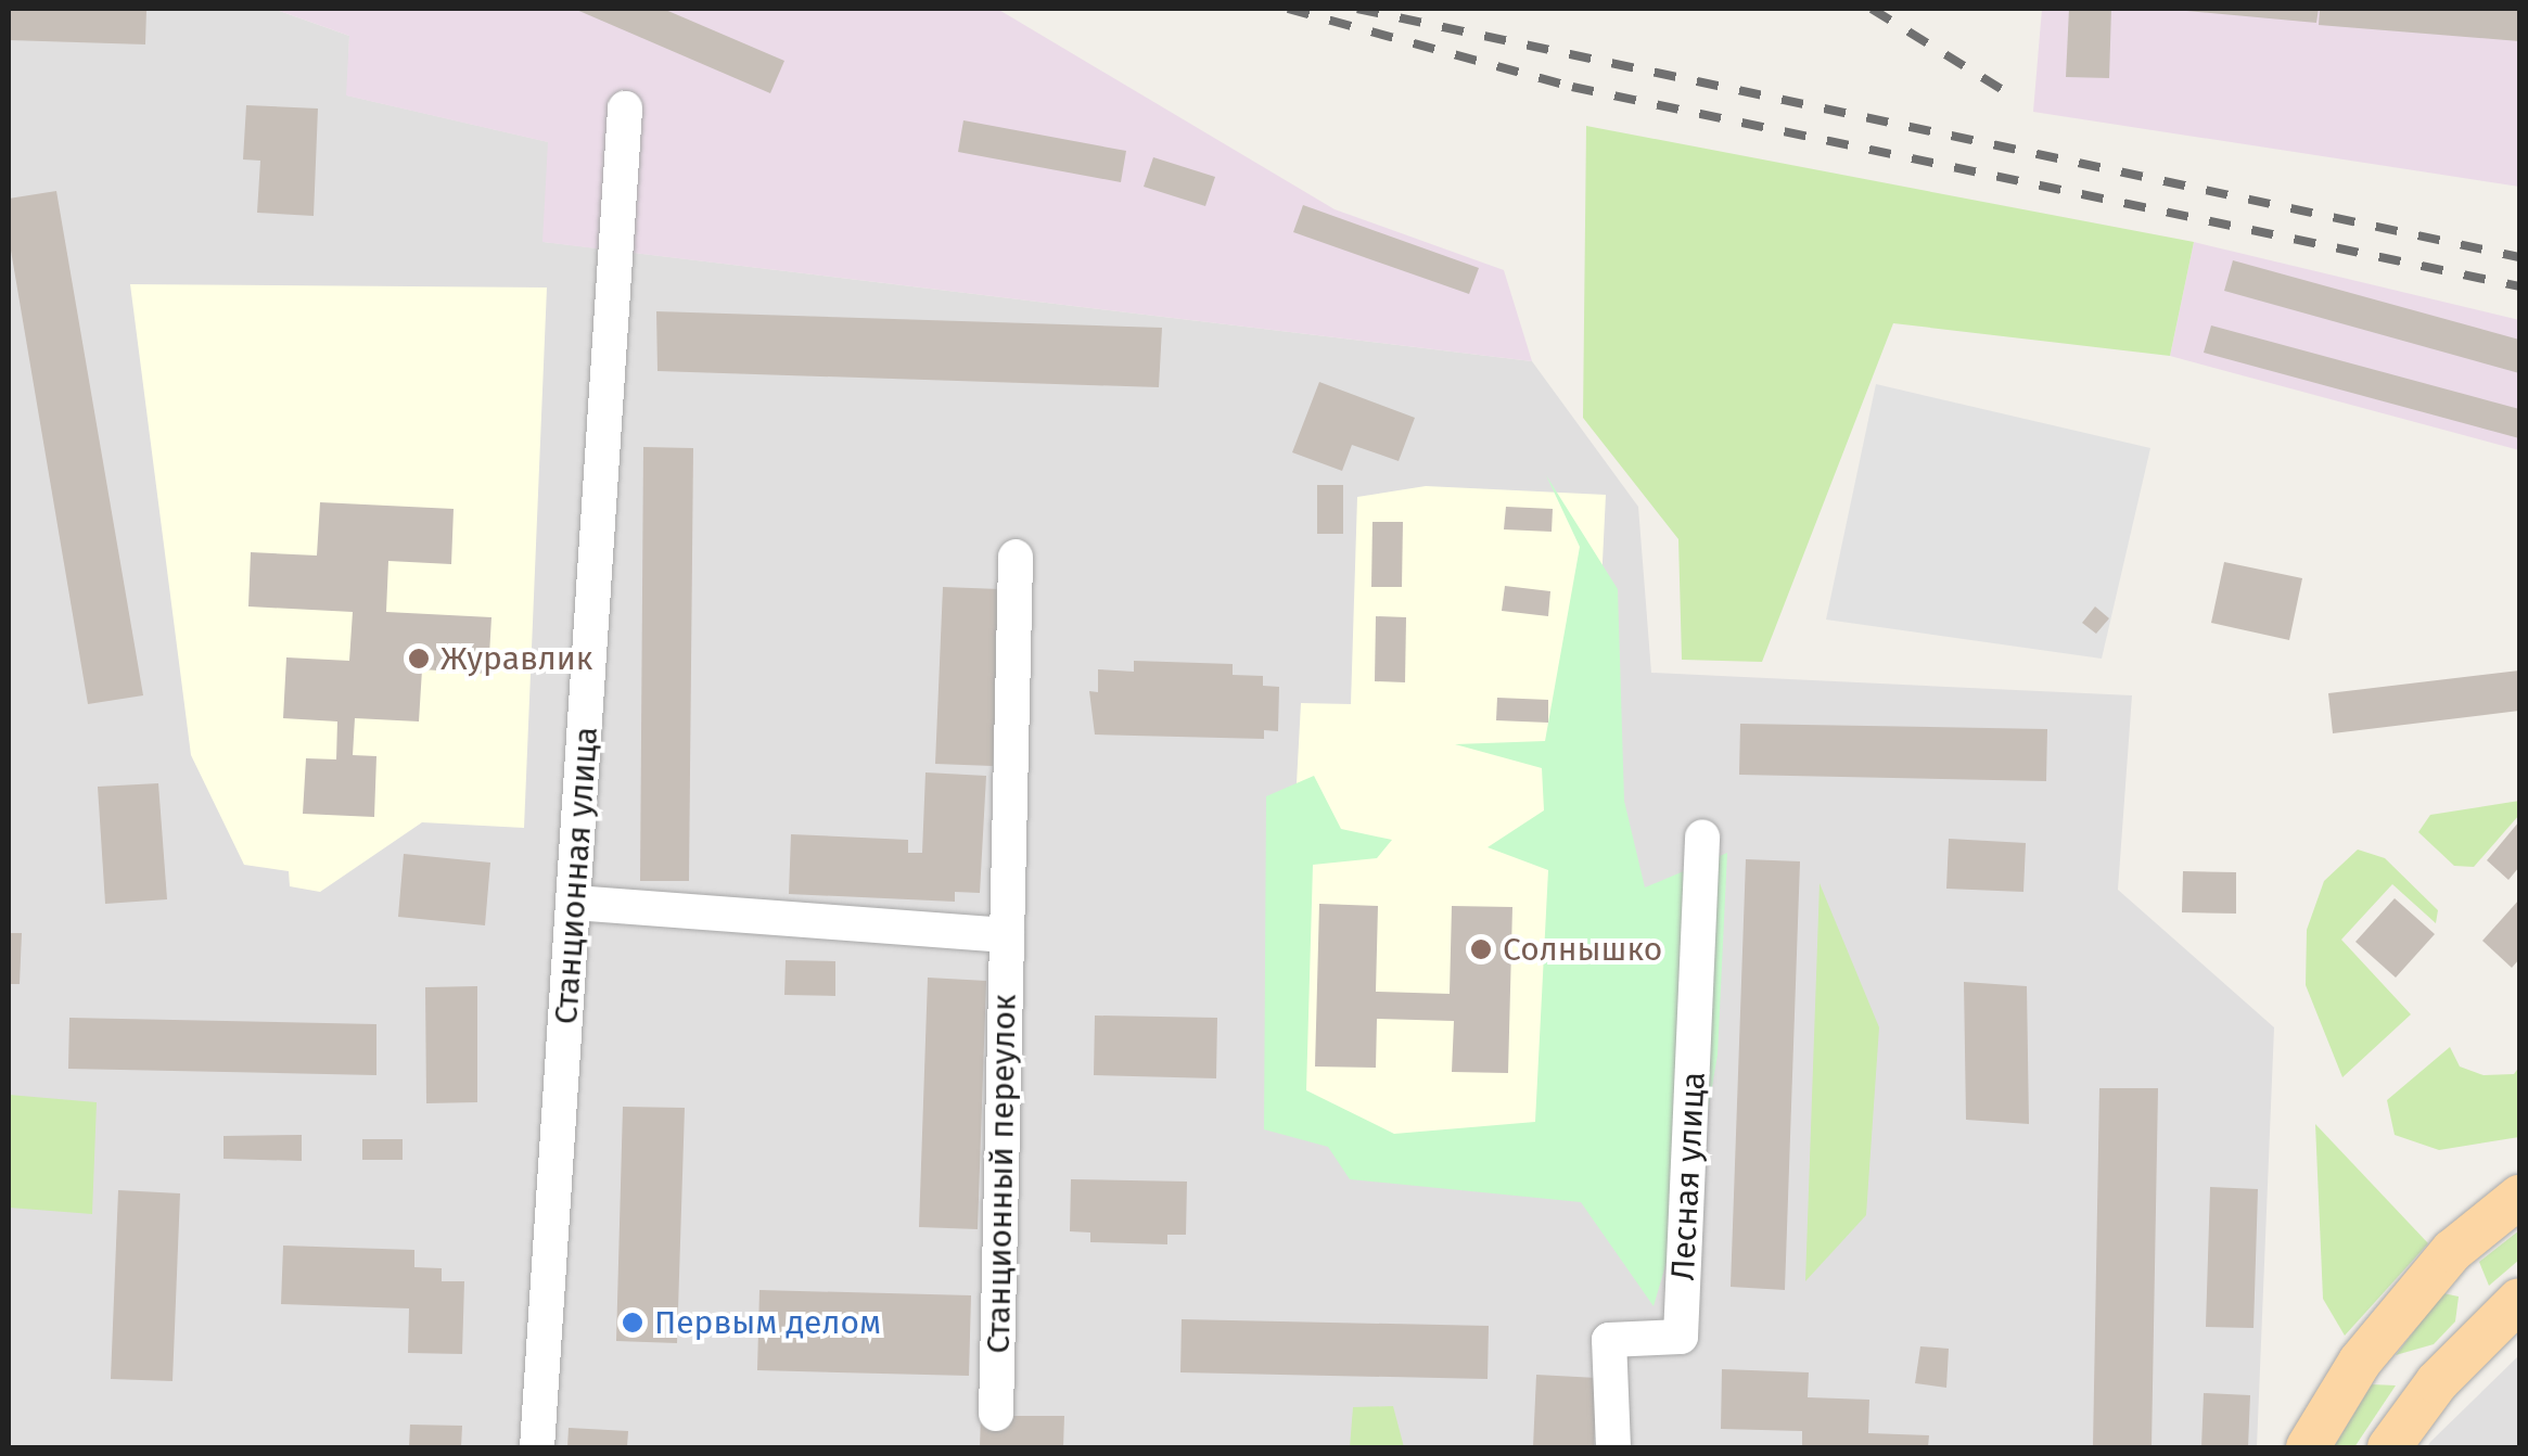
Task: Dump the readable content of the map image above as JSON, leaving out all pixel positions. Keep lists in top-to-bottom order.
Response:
{
  "streets": {
    "street": ["Станционная улица", "Станционный переулок", "Лесная улица"]
  },
  "places": ["Журавлик", "Солнышко", "Первым делом"]
}
